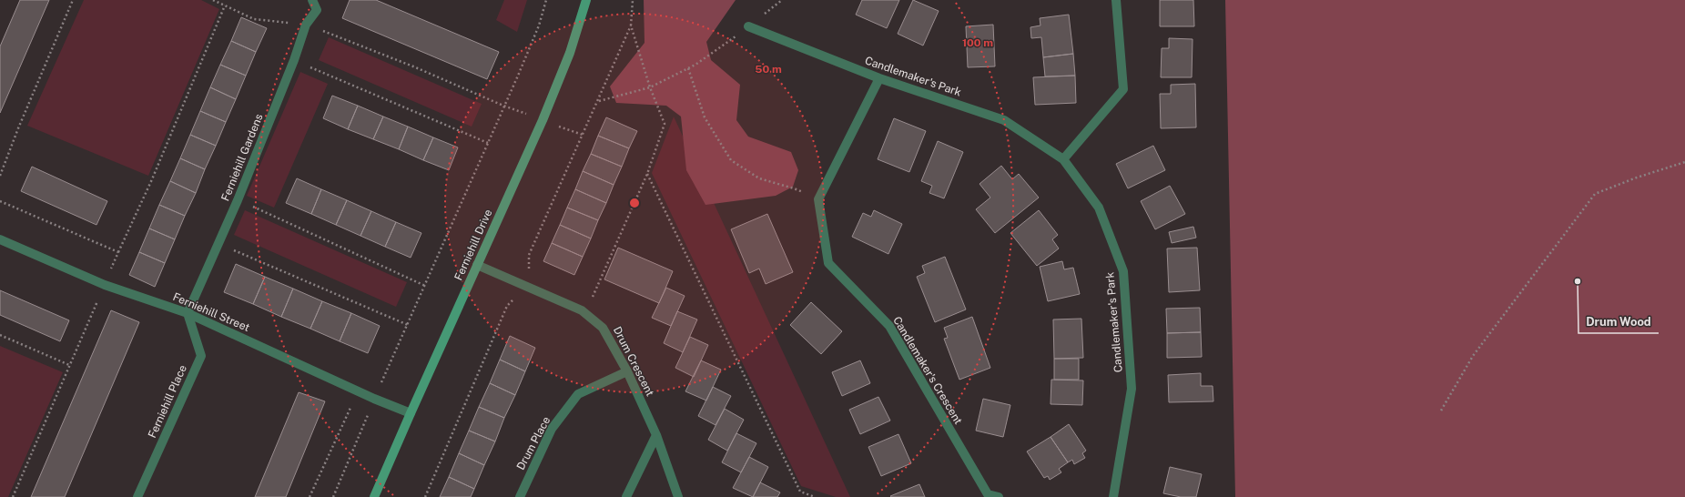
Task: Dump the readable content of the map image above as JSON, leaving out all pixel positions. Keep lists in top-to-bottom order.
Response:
{
  "streets": {
    "main road": ["Ferniehill Drive"],
    "street": [
      "Candlemaker's Park",
      "Ferniehill Gardens",
      "Ferniehill Street",
      "Drum Crescent",
      "Candlemaker's Crescent",
      "Ferniehill Place",
      "Drum Place"
    ]
  },
  "crossings": [
    ["Ferniehill Gardens", "Ferniehill Street"],
    ["Ferniehill Gardens", "Ferniehill Place"],
    ["Ferniehill Drive", "Ferniehill Street"],
    ["Ferniehill Drive", "Drum Crescent"],
    ["Ferniehill Street", "Ferniehill Place"],
    ["Drum Crescent", "Drum Place"]
  ],
  "places": ["Drum Wood"],
  "rings": ["100 m", "50 m"]
}
